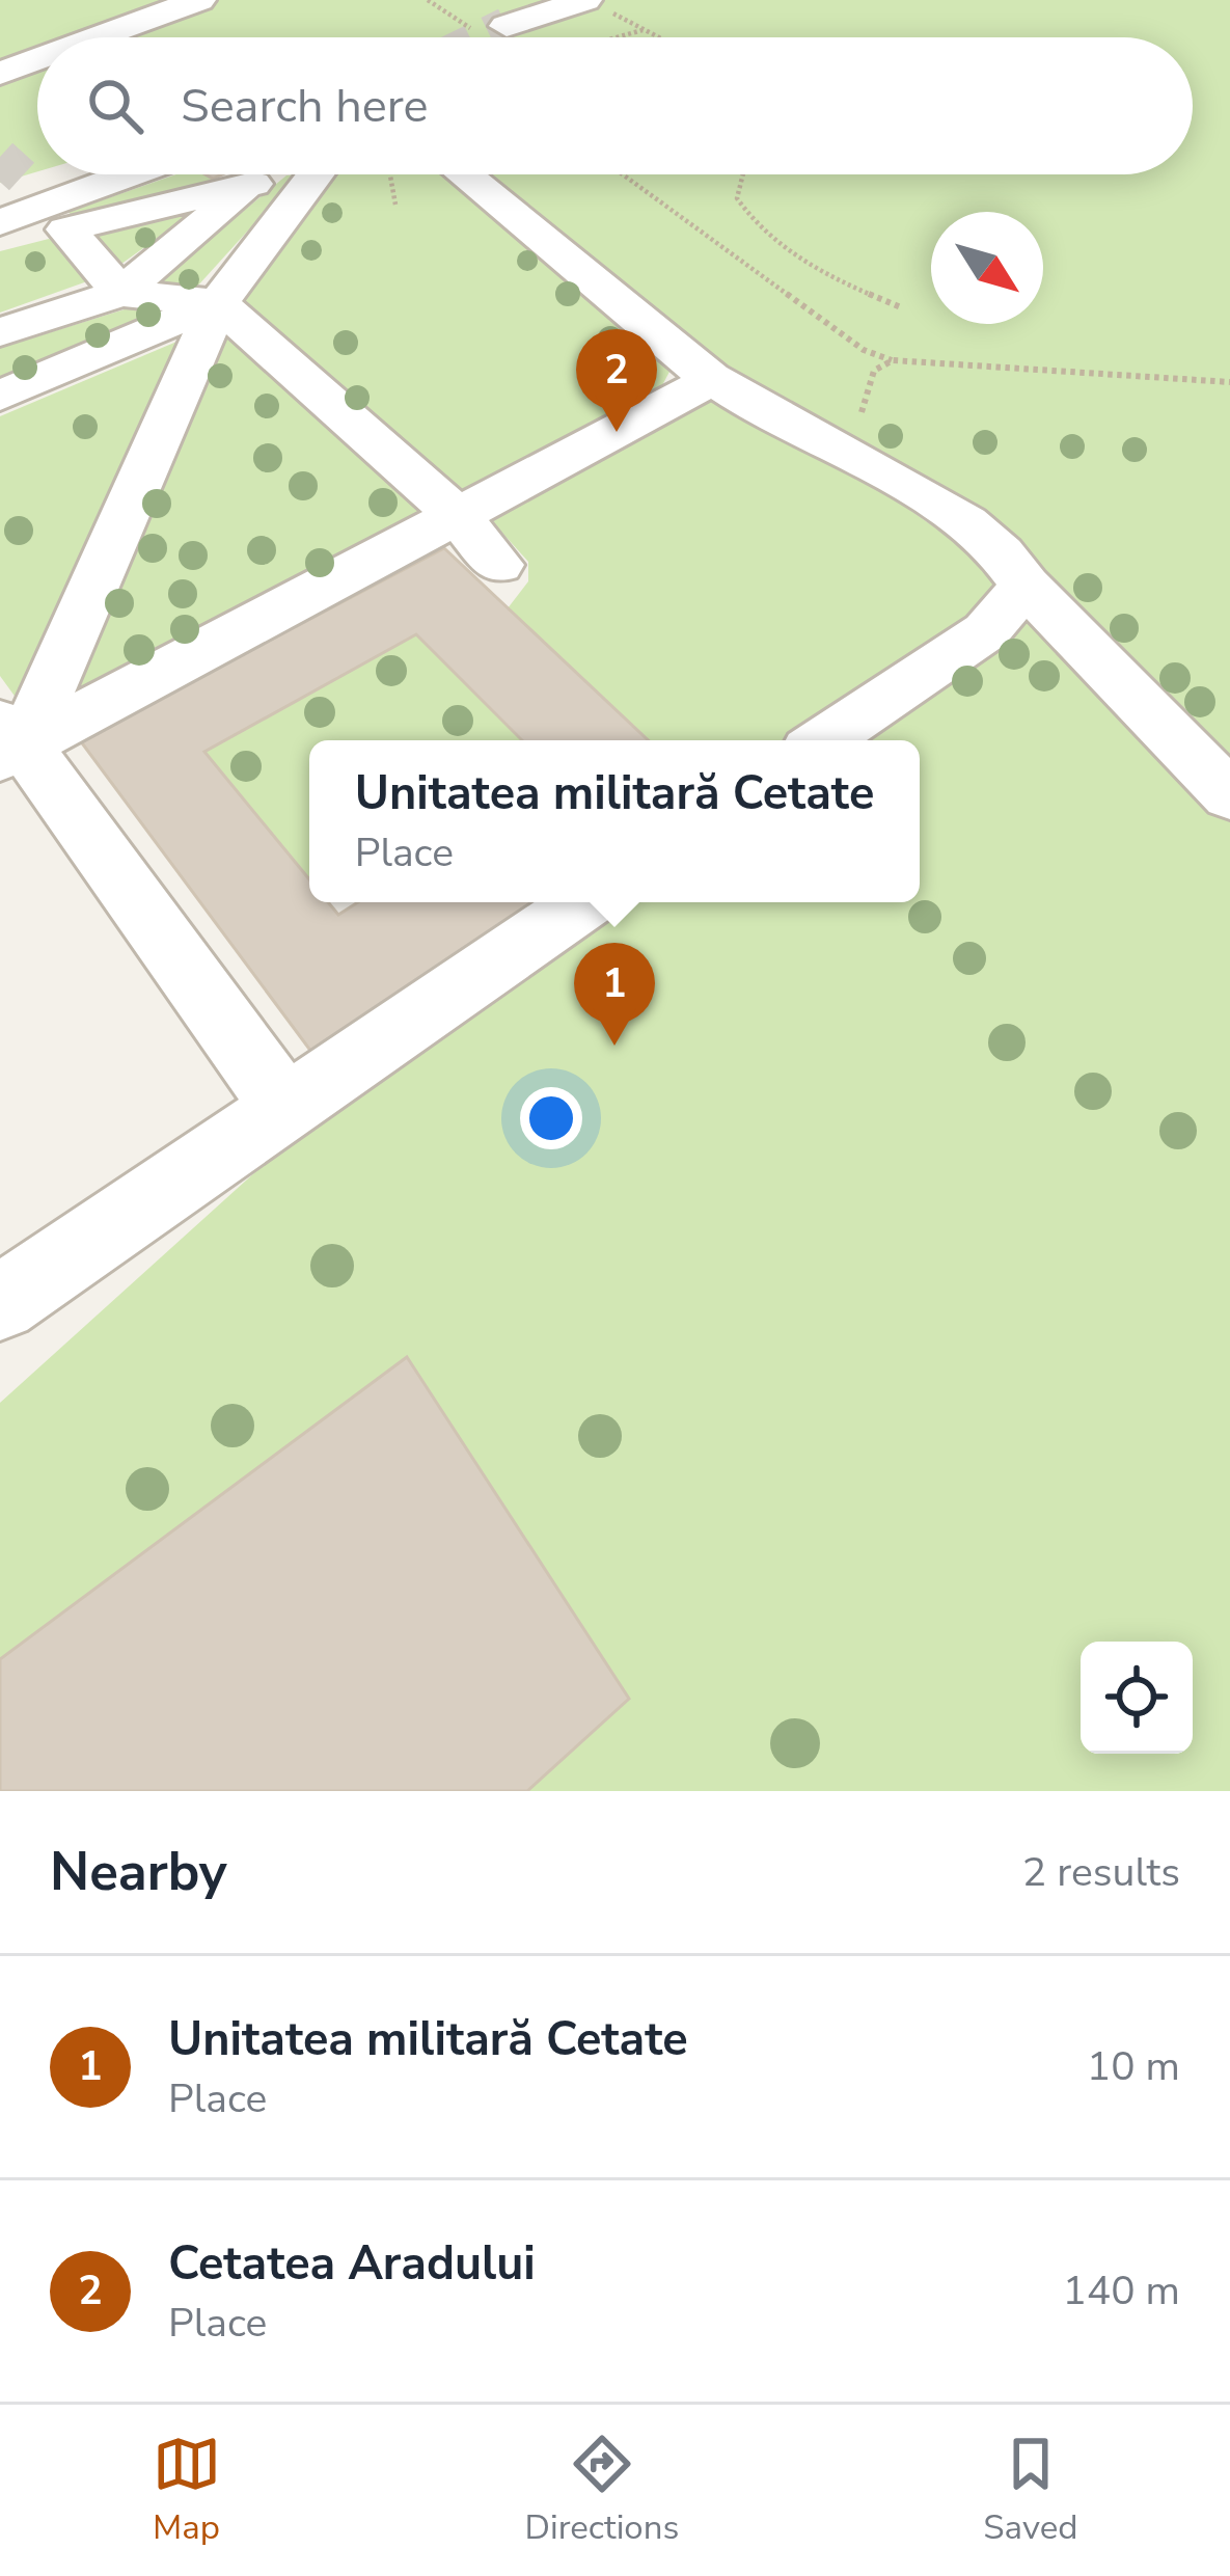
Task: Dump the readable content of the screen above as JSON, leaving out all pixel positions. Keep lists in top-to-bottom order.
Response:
{
  "north": "bottom right",
  "page": {
    "search": "Search here",
    "pins": ["2", "1"],
    "popup": ["Unitatea militară Cetate", "Place"],
    "heading": ["Nearby", "2 results"],
    "list": [
      {
        "mark": "1",
        "name": "Unitatea militară Cetate",
        "note": "Place",
        "value": "10 m"
      },
      {
        "mark": "2",
        "name": "Cetatea Aradului",
        "note": "Place",
        "value": "140 m"
      }
    ],
    "nav": ["Map", "Directions", "Saved"]
  }
}
